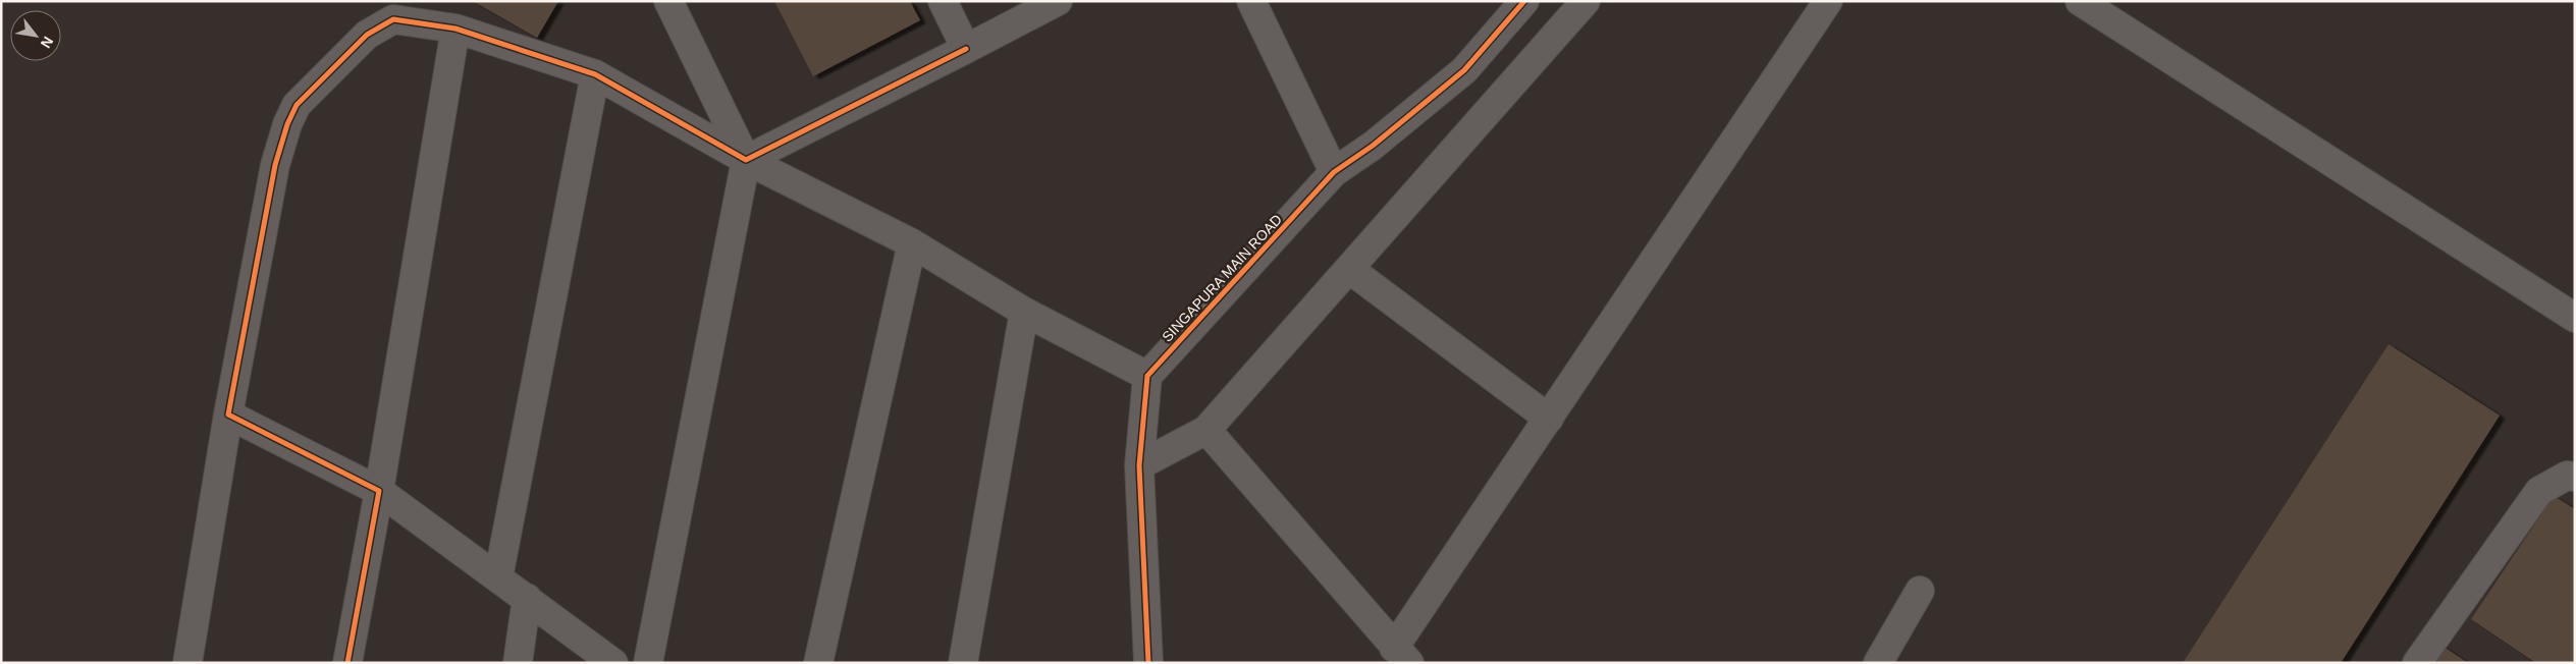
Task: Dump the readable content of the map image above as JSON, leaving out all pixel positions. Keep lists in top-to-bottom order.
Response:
{
  "streets": {
    "street": ["SINGAPURA MAIN ROAD"]
  },
  "north": "bottom right"
}
